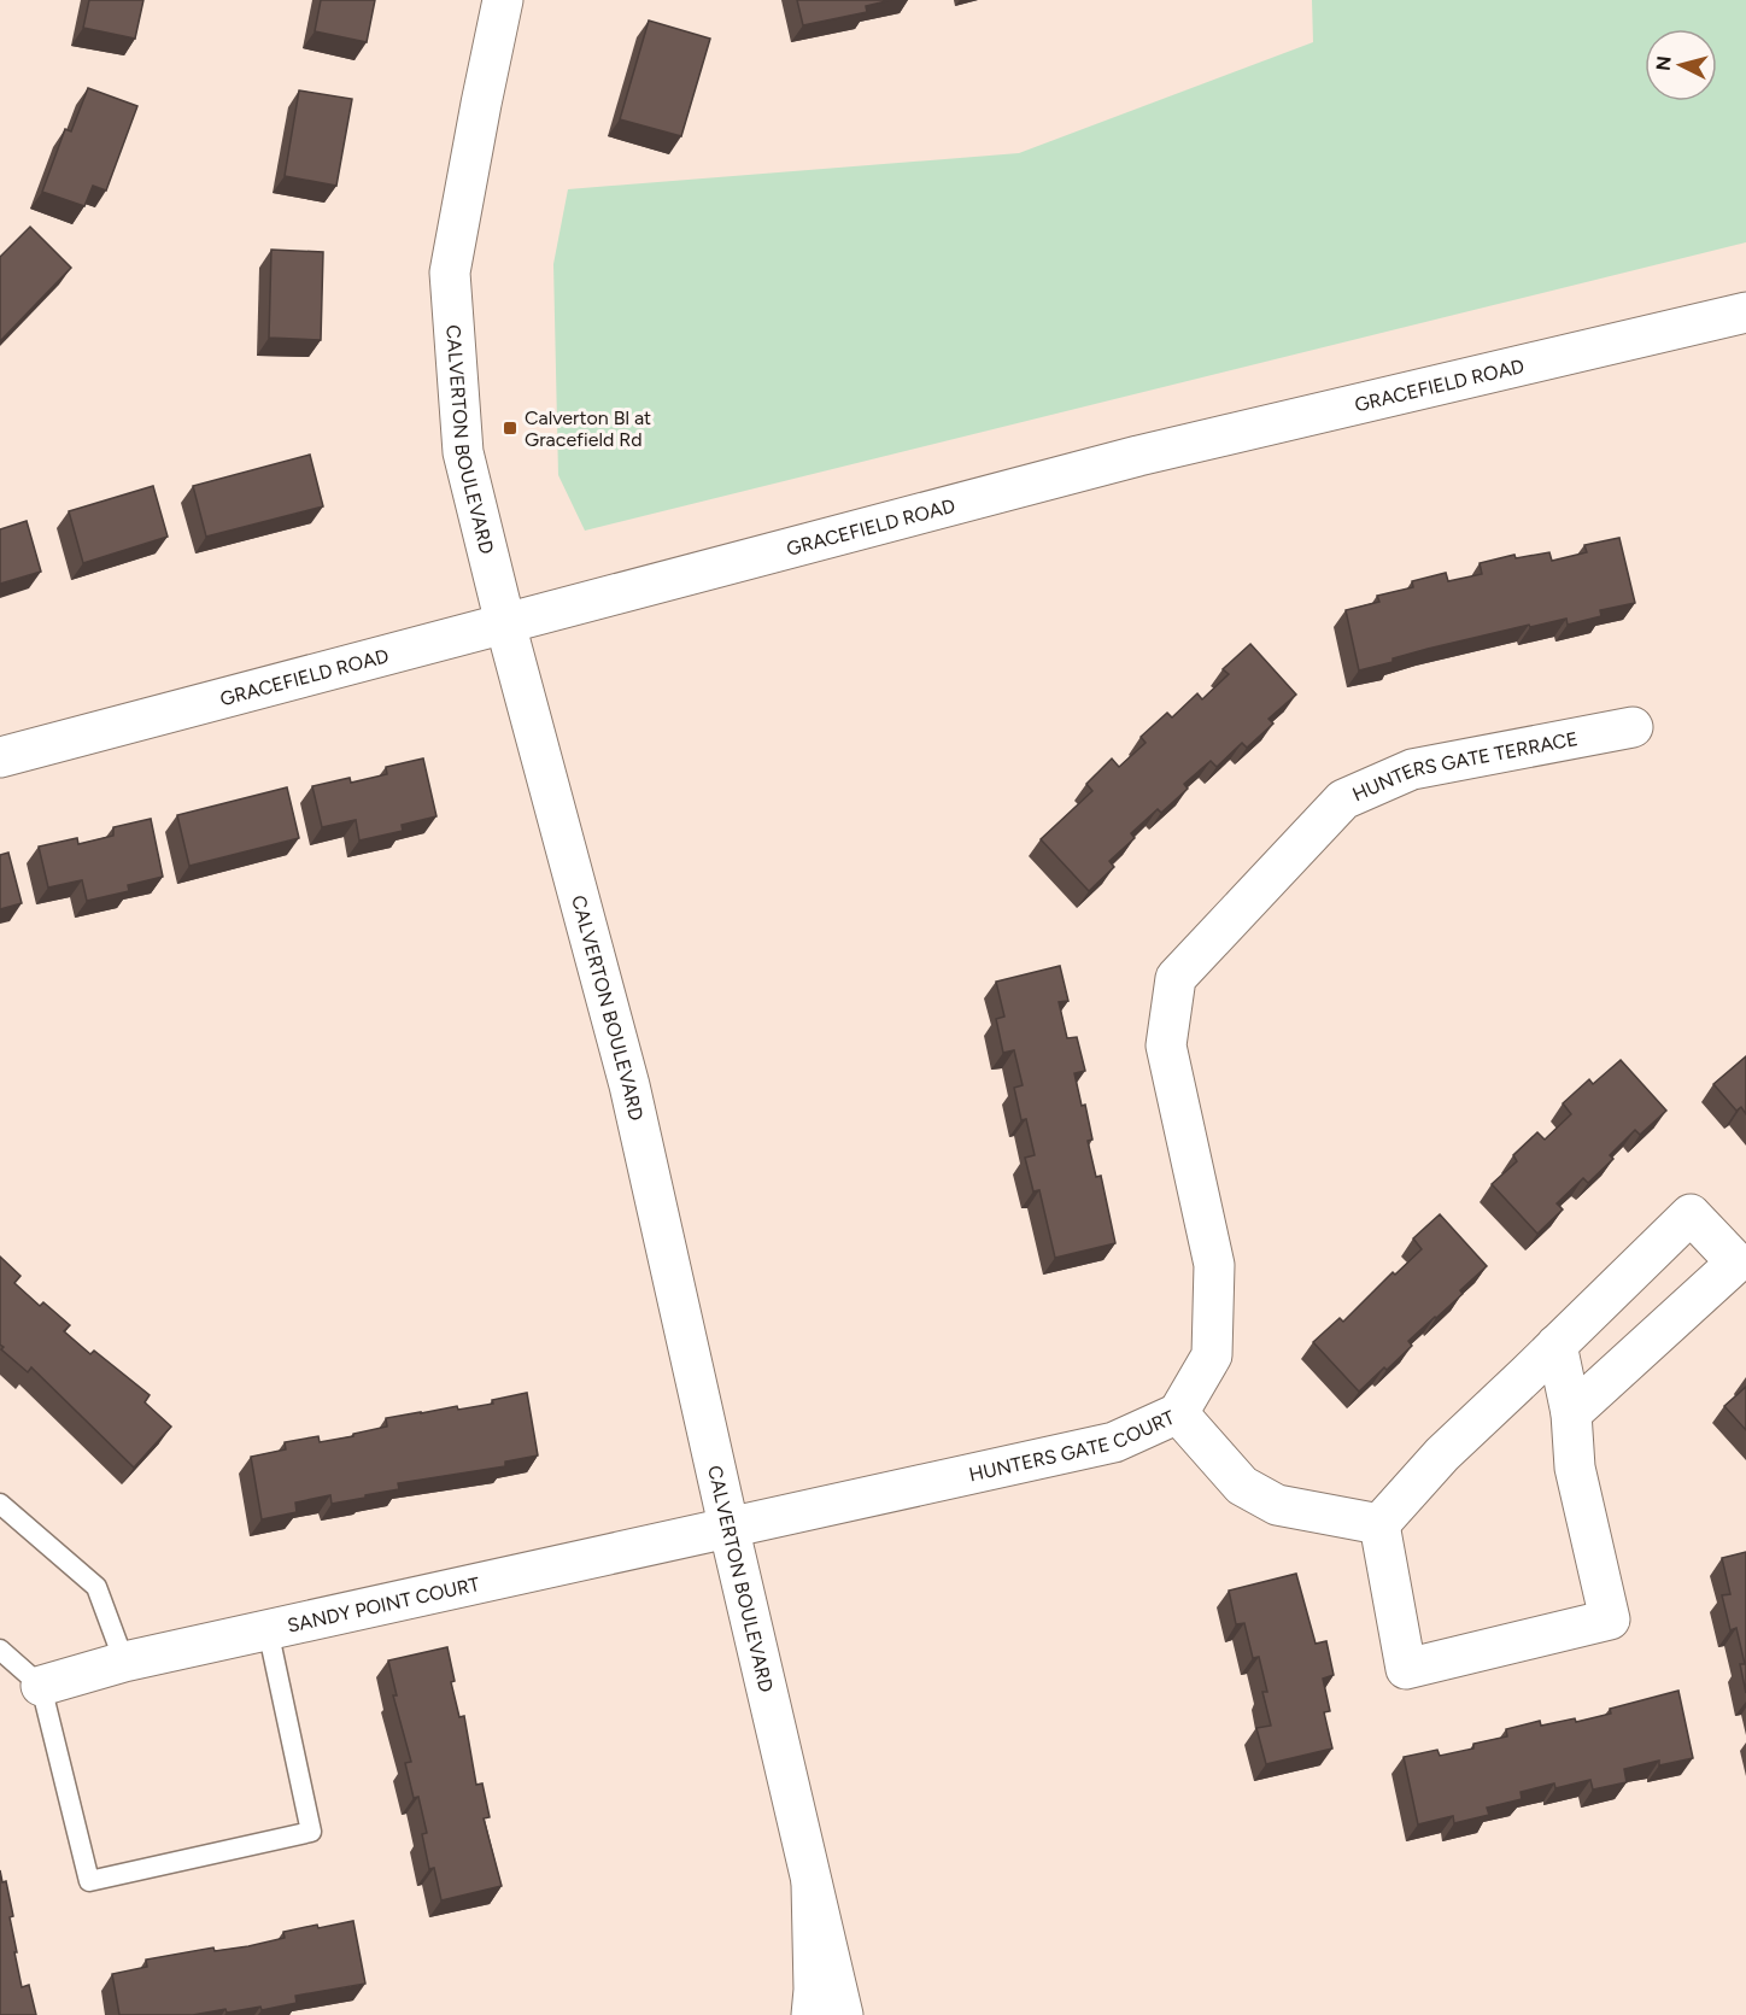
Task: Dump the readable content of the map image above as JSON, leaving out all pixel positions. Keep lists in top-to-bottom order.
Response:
{
  "streets": {
    "street": [
      "GRACEFIELD ROAD",
      "CALVERTON BOULEVARD",
      "HUNTERS GATE TERRACE",
      "HUNTERS GATE COURT",
      "SANDY POINT COURT"
    ]
  },
  "crossings": [
    ["GRACEFIELD ROAD", "CALVERTON BOULEVARD"],
    ["CALVERTON BOULEVARD", "HUNTERS GATE COURT"],
    ["CALVERTON BOULEVARD", "SANDY POINT COURT"],
    ["HUNTERS GATE TERRACE", "HUNTERS GATE COURT"],
    ["HUNTERS GATE COURT", "SANDY POINT COURT"]
  ],
  "places": {
    "transit": ["Calverton Bl at Gracefield Rd"]
  },
  "north": "left"
}
